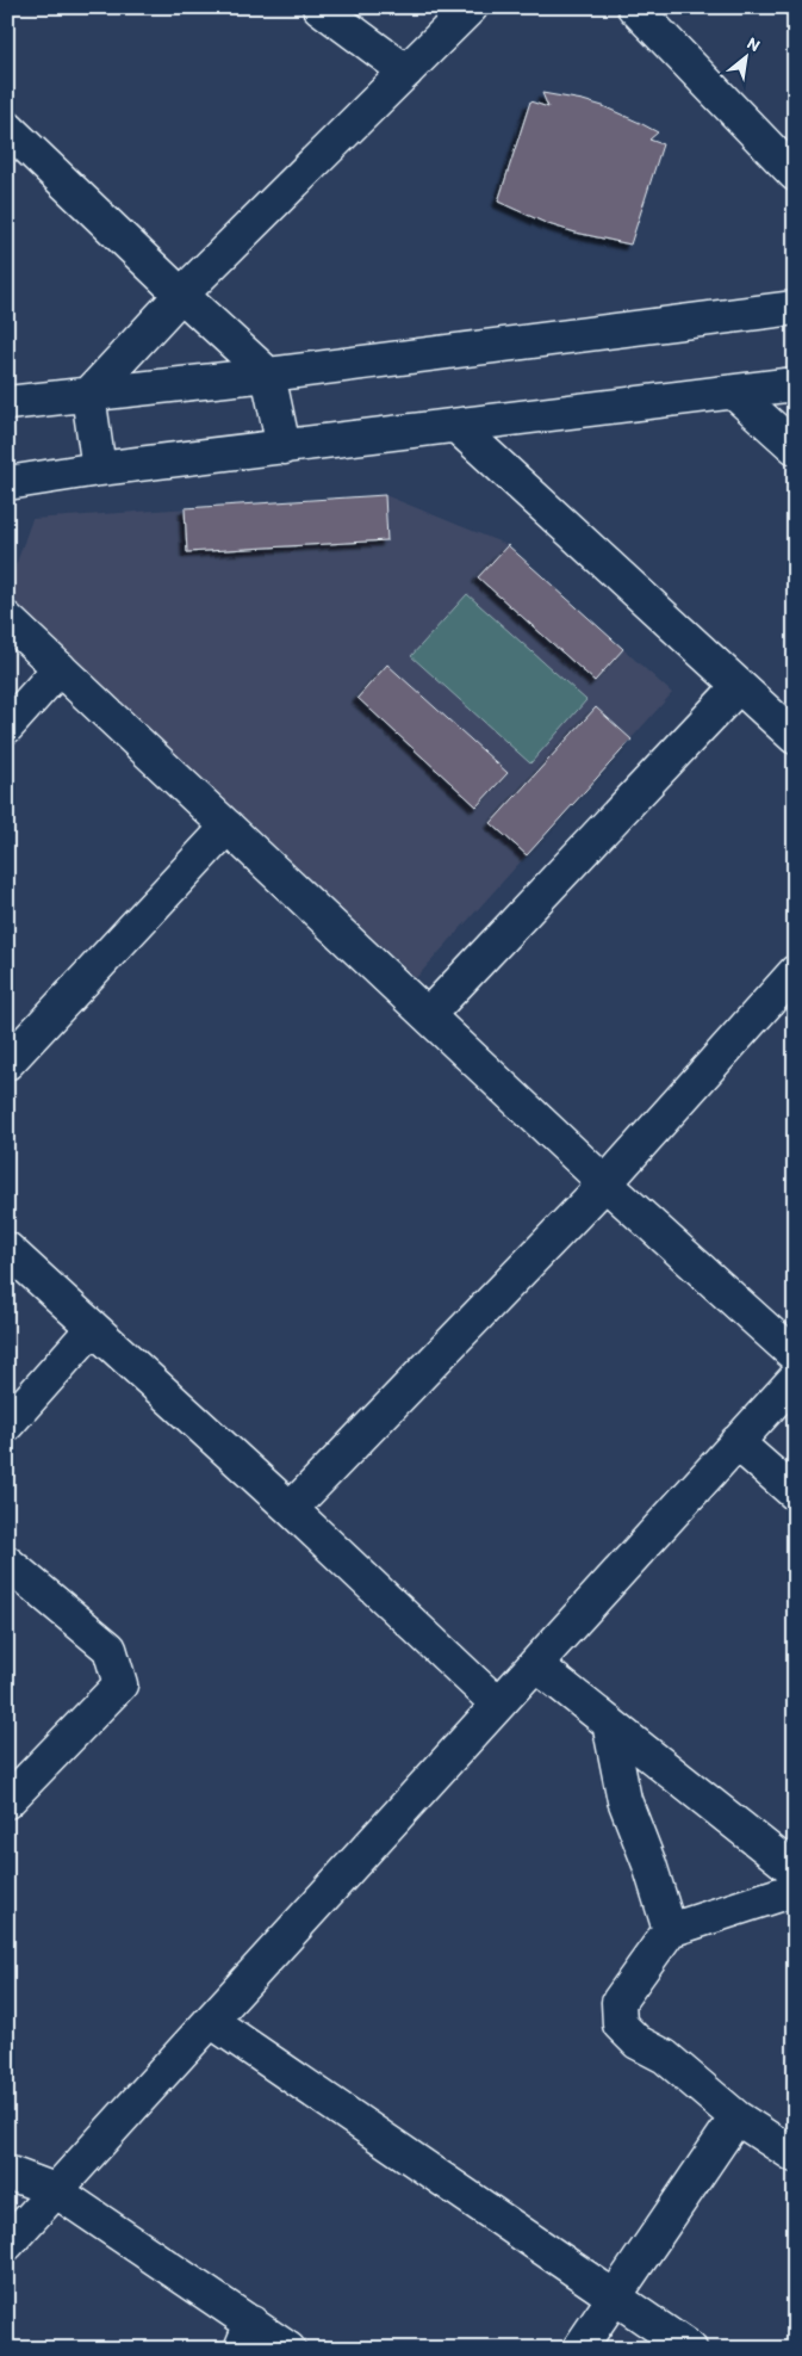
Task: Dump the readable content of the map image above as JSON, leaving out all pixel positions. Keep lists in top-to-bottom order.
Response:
{
  "north": "top right"
}
